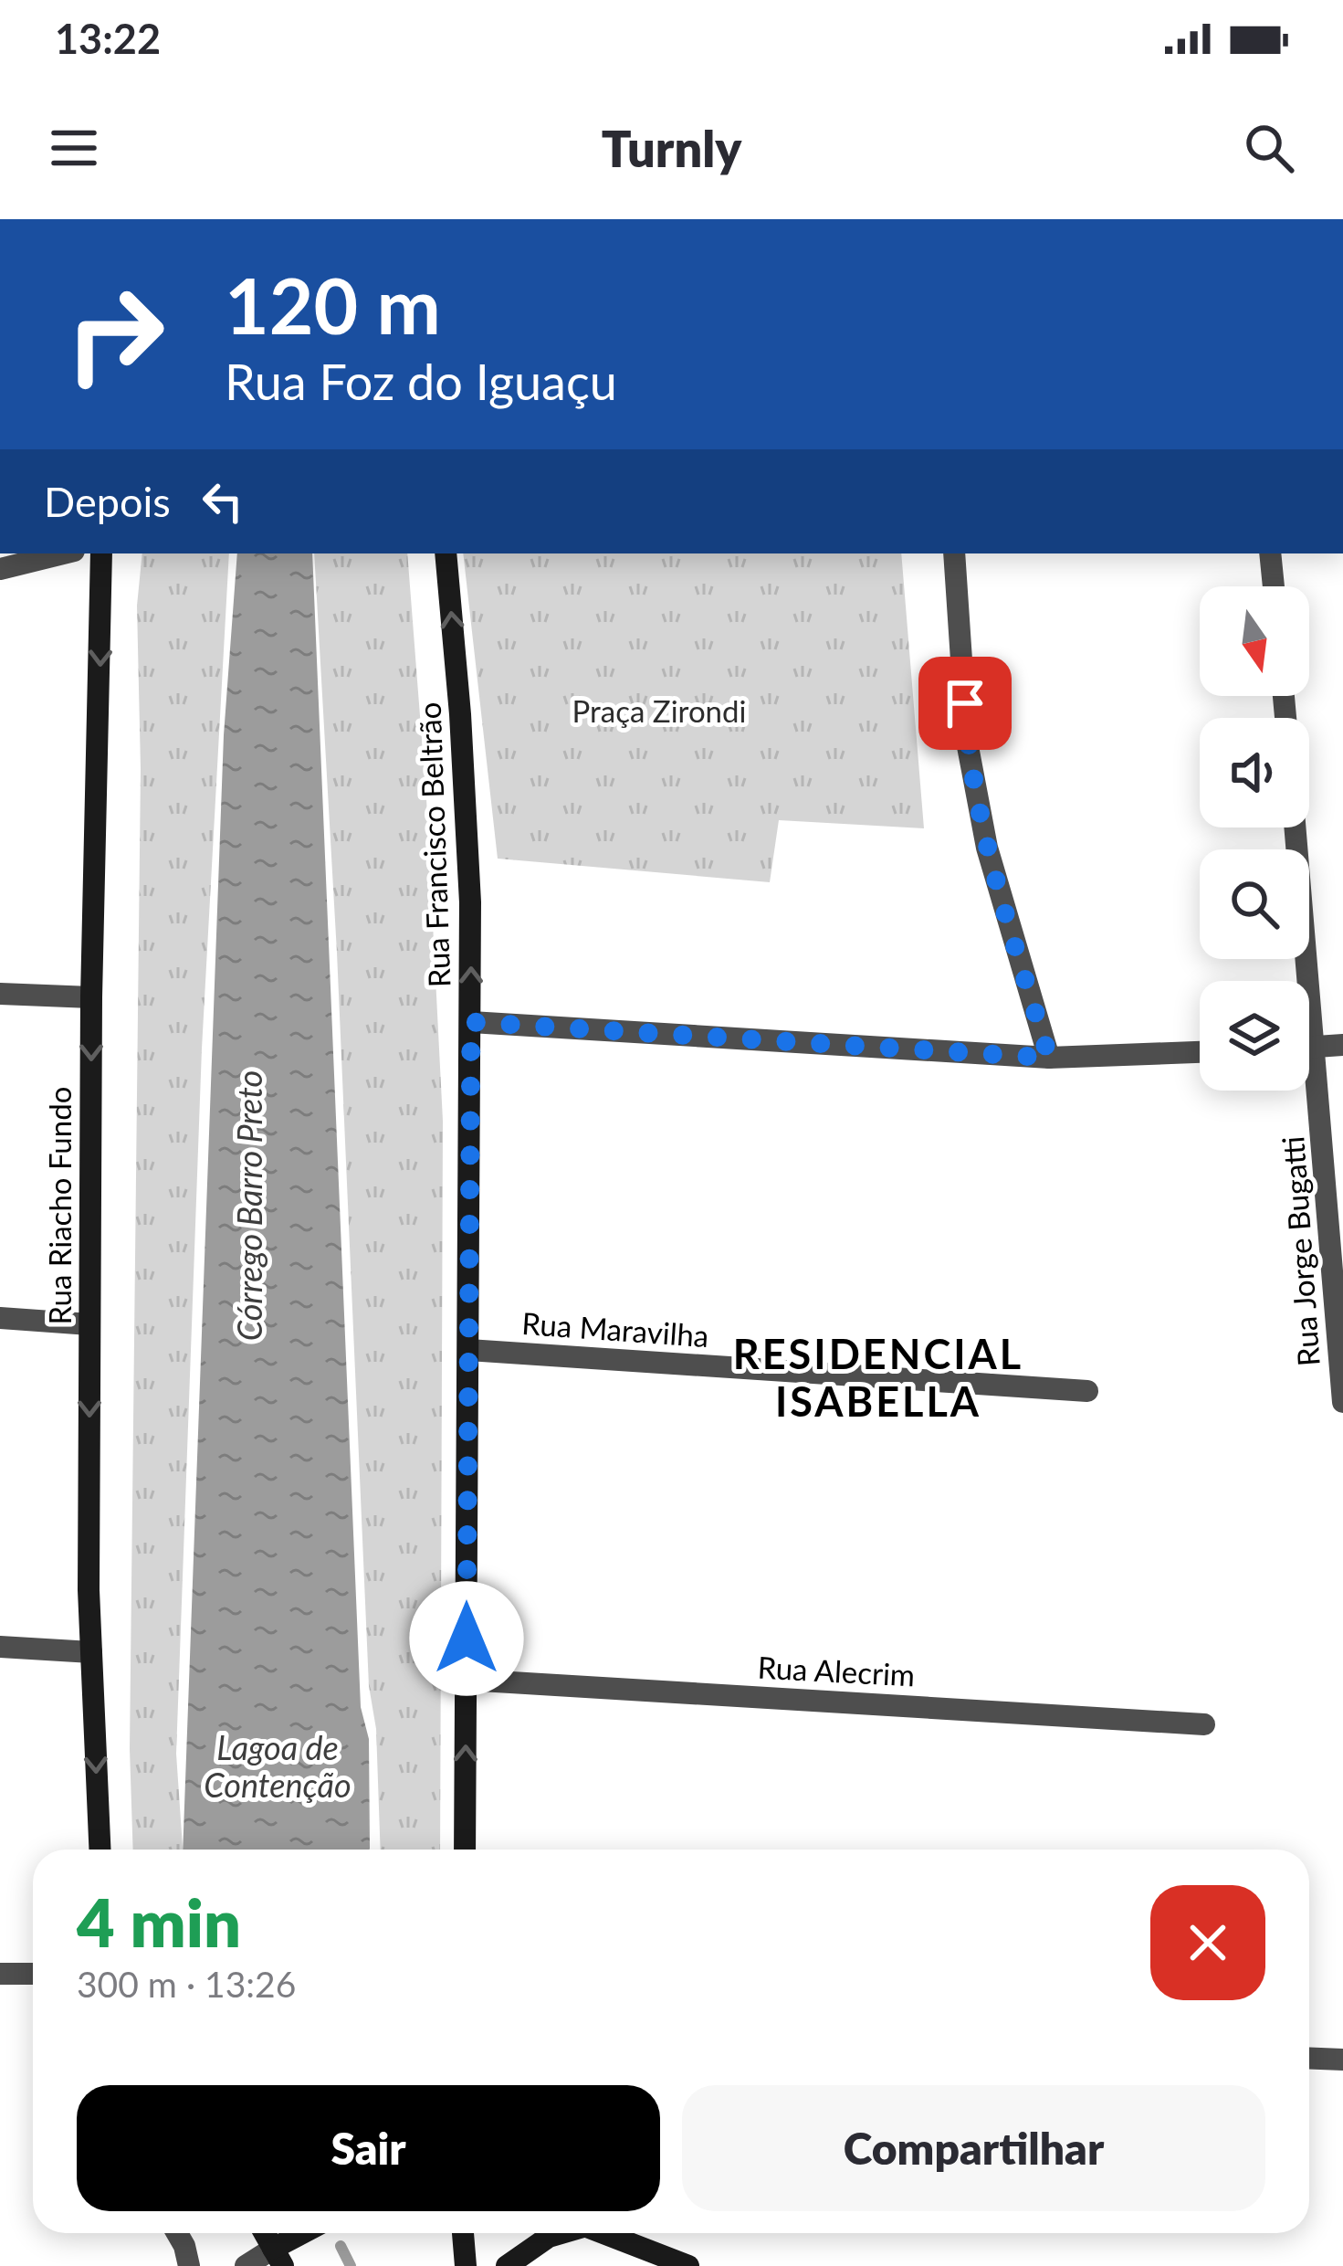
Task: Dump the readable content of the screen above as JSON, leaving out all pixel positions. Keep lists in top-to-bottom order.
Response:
{
  "streets": {
    "main road": ["Rua Francisco Beltrão", "Rua Riacho Fundo"],
    "street": ["Rua Jorge Bugatti", "Rua Maravilha", "Rua Alecrim"]
  },
  "crossings": [
    ["Rua Francisco Beltrão", "Rua Maravilha"],
    ["Rua Francisco Beltrão", "Rua Alecrim"]
  ],
  "one_way": ["Rua Francisco Beltrão", "Rua Riacho Fundo"],
  "districts": ["RESIDENCIAL ISABELLA"],
  "water": ["Córrego Barro Preto", "Lagoa de Contenção"],
  "parks": ["Praça Zirondi"],
  "north": "bottom",
  "page": {
    "status": "13:22",
    "header": "Turnly",
    "turn": ["120 m", "Rua Foz do Iguaçu"],
    "then": "Depois",
    "heading": ["4 min", "300 m · 13:26"],
    "buttons": ["Sair", "Compartilhar"]
  }
}
